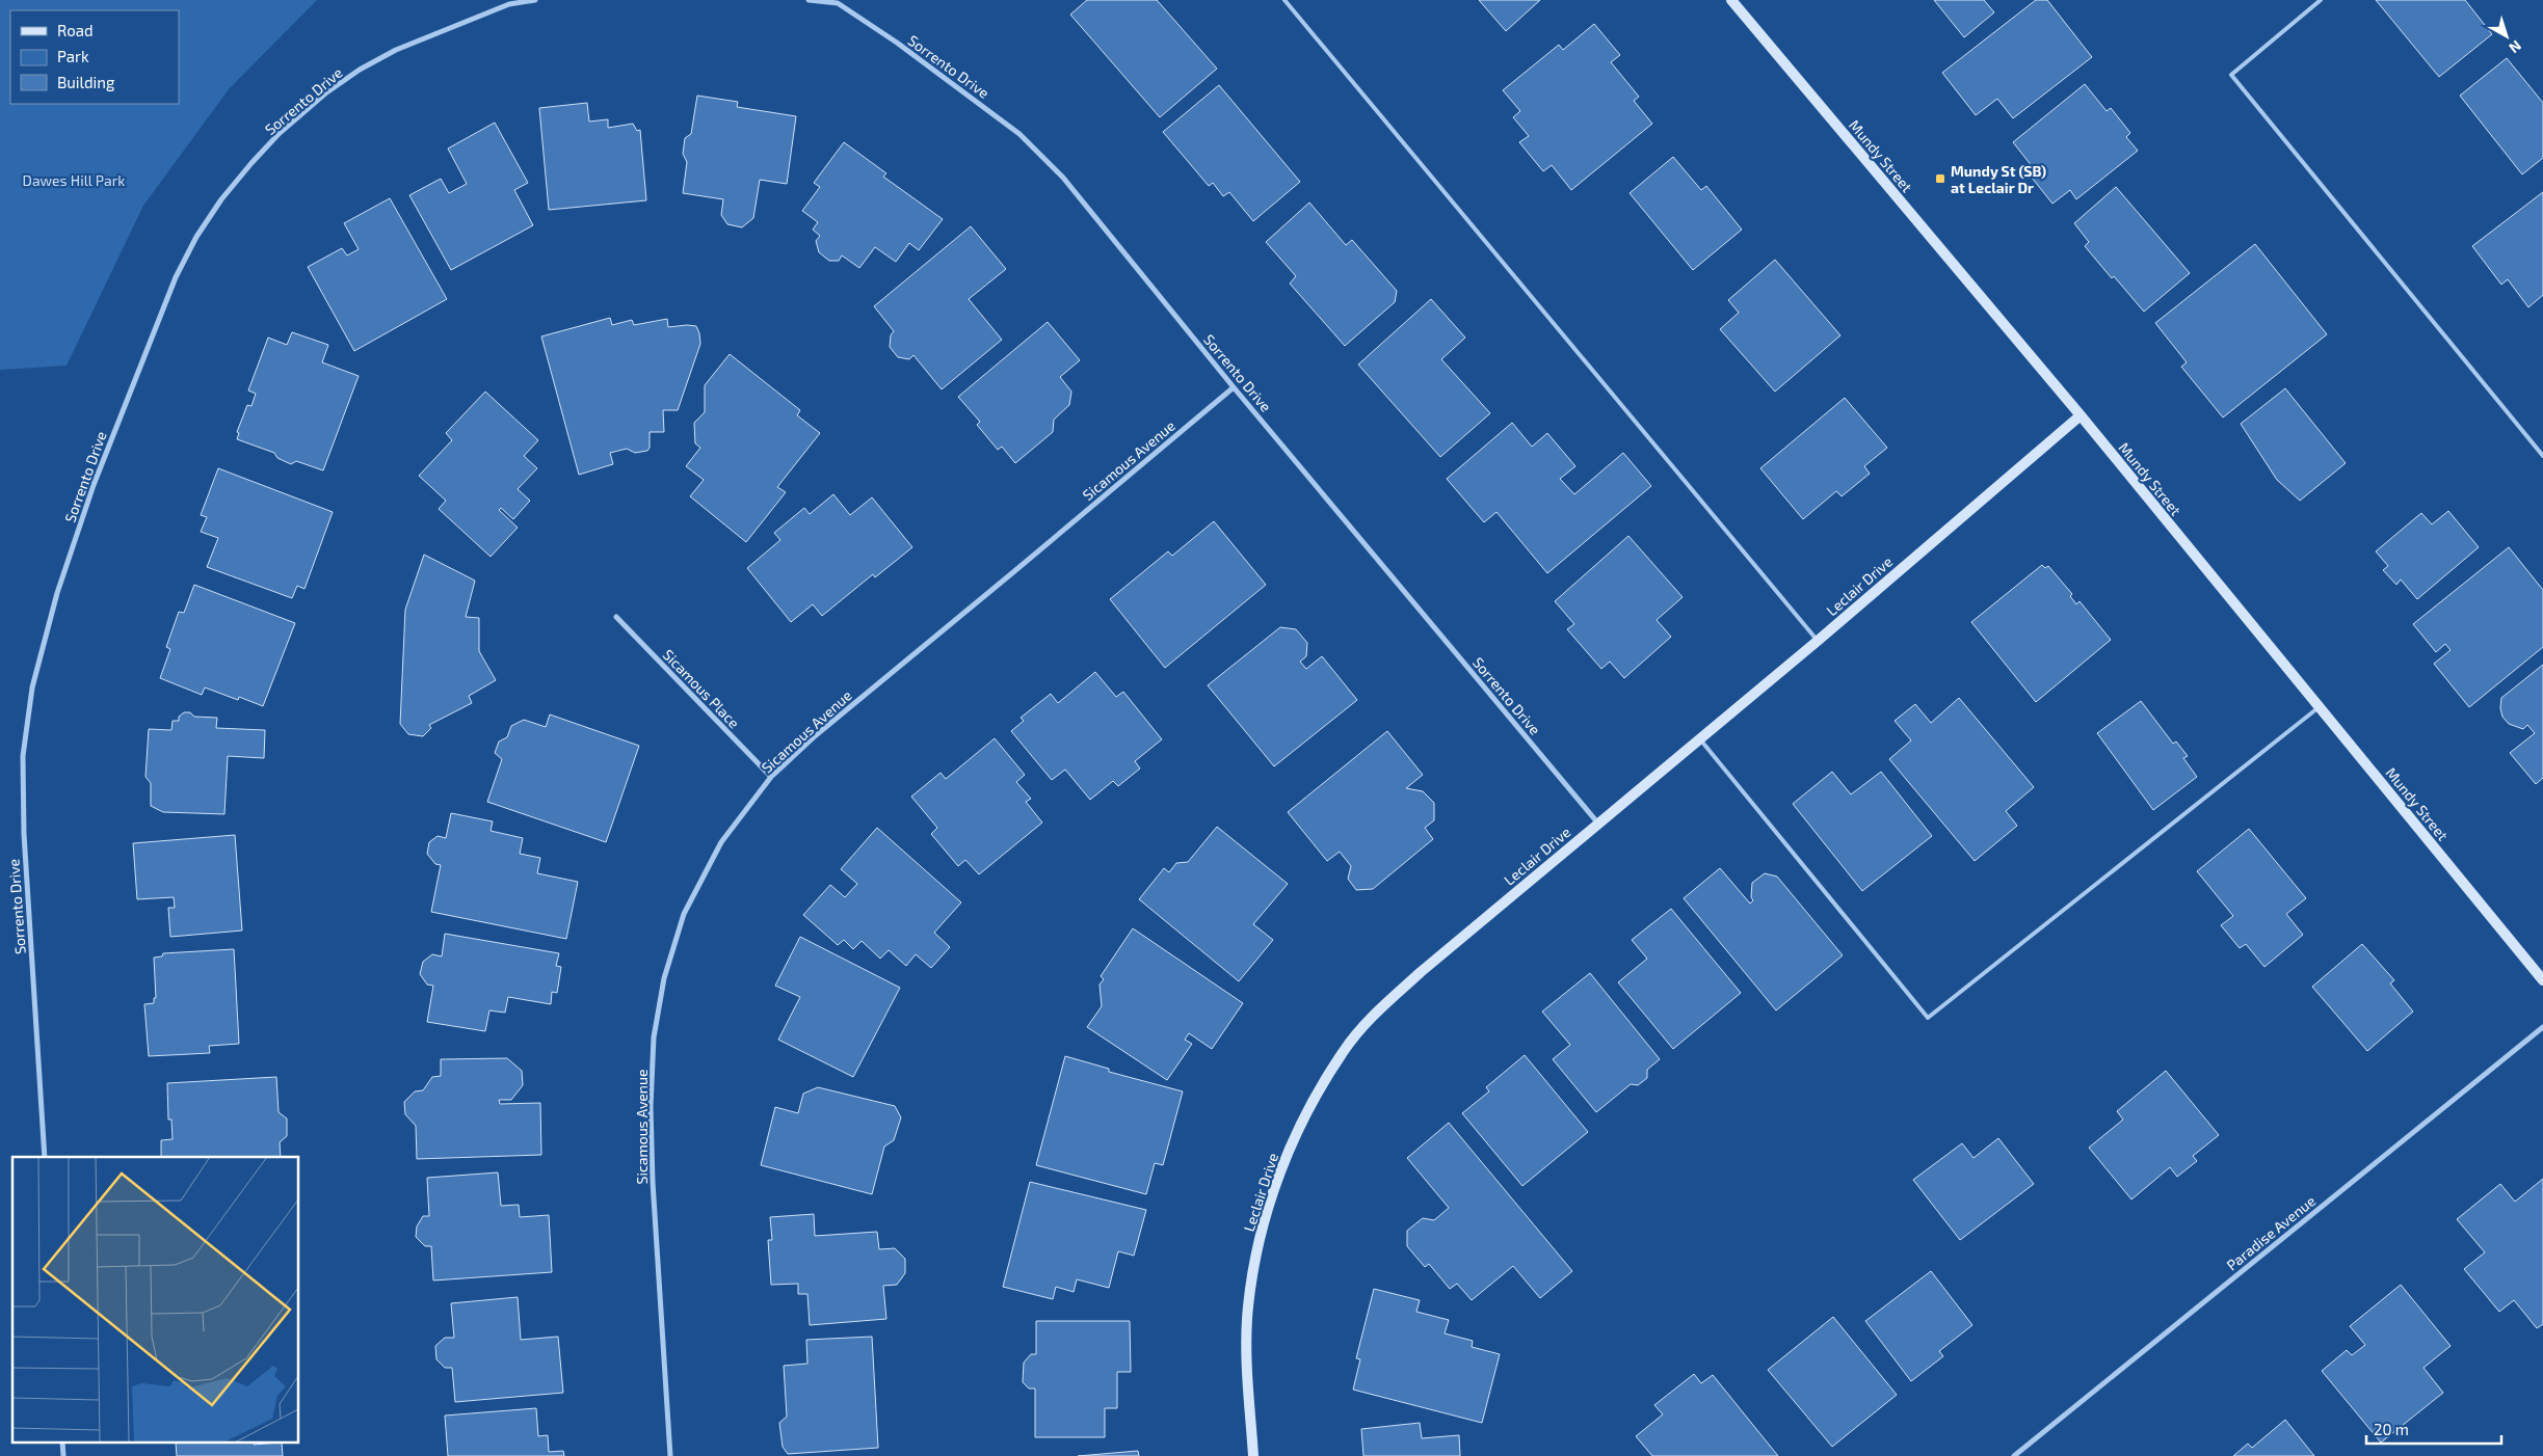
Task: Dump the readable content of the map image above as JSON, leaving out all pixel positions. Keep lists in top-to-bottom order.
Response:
{
  "streets": {
    "street": [
      "Sorrento Drive",
      "Mundy Street",
      "Sicamous Avenue",
      "Leclair Drive",
      "Sicamous Place",
      "Paradise Avenue"
    ]
  },
  "crossings": [
    ["Sorrento Drive", "Sicamous Avenue"],
    ["Sorrento Drive", "Leclair Drive"],
    ["Mundy Street", "Leclair Drive"],
    ["Sicamous Avenue", "Sicamous Place"]
  ],
  "parks": ["Dawes Hill Park"],
  "places": {
    "transit": ["Mundy St (SB) at Leclair Dr"]
  },
  "legend": ["Road", "Park", "Building"],
  "scale_bar": "20 m",
  "north": "bottom right"
}
